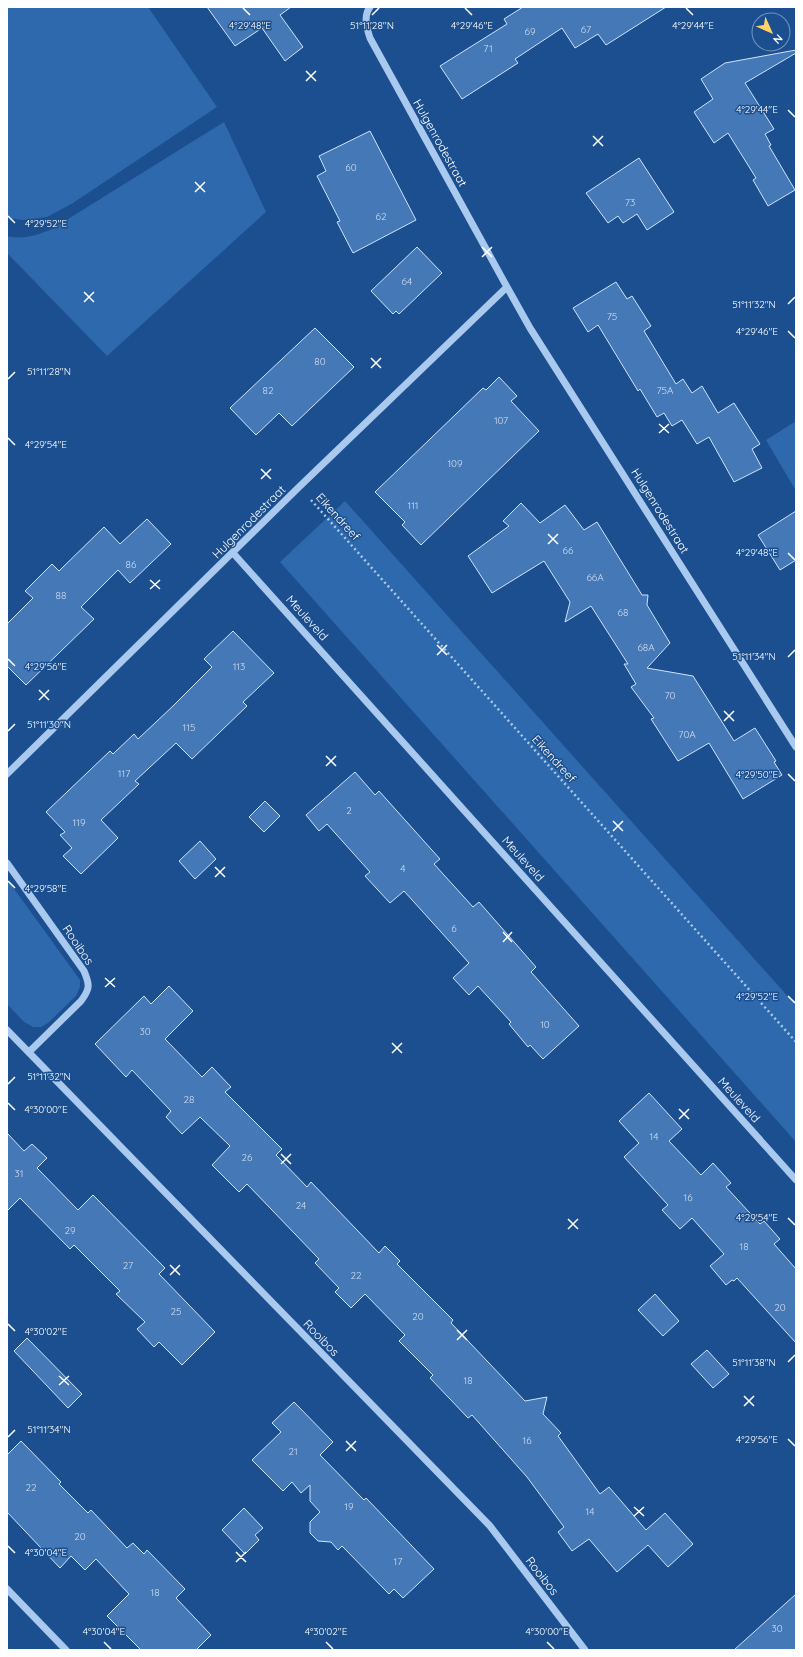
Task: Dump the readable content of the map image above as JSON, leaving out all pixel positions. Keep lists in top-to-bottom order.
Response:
{
  "streets": {
    "street": ["Hulgenrodestraat", "Meuleveld", "Rooibos"],
    "path": ["Eikendreef"]
  },
  "crossings": [
    ["Hulgenrodestraat", "Eikendreef"],
    ["Hulgenrodestraat", "Meuleveld"]
  ],
  "house_numbers": [
    "67",
    "69",
    "71",
    "60",
    "73",
    "62",
    "64",
    "75",
    "80",
    "82",
    "75A",
    "107",
    "109",
    "111",
    "66",
    "86",
    "66A",
    "88",
    "68",
    "68A",
    "113",
    "70",
    "115",
    "70A",
    "117",
    "2",
    "119",
    "4",
    "6",
    "10",
    "30",
    "28",
    "14",
    "26",
    "31",
    "16",
    "24",
    "29",
    "18",
    "27",
    "22",
    "20",
    "25",
    "20",
    "18",
    "16",
    "21",
    "22",
    "19",
    "14",
    "20",
    "17",
    "18",
    "30"
  ],
  "north": "bottom right",
  "coordinates": [
    "4°29'48\"E",
    "51°11'28\"N",
    "4°29'46\"E",
    "4°29'44\"E",
    "4°29'52\"E",
    "51°11'32\"N",
    "4°29'54\"E",
    "51°11'34\"N",
    "4°29'56\"E",
    "51°11'30\"N",
    "4°29'50\"E",
    "4°29'58\"E",
    "4°30'00\"E",
    "4°30'02\"E",
    "51°11'38\"N",
    "4°30'04\"E"
  ]
}
